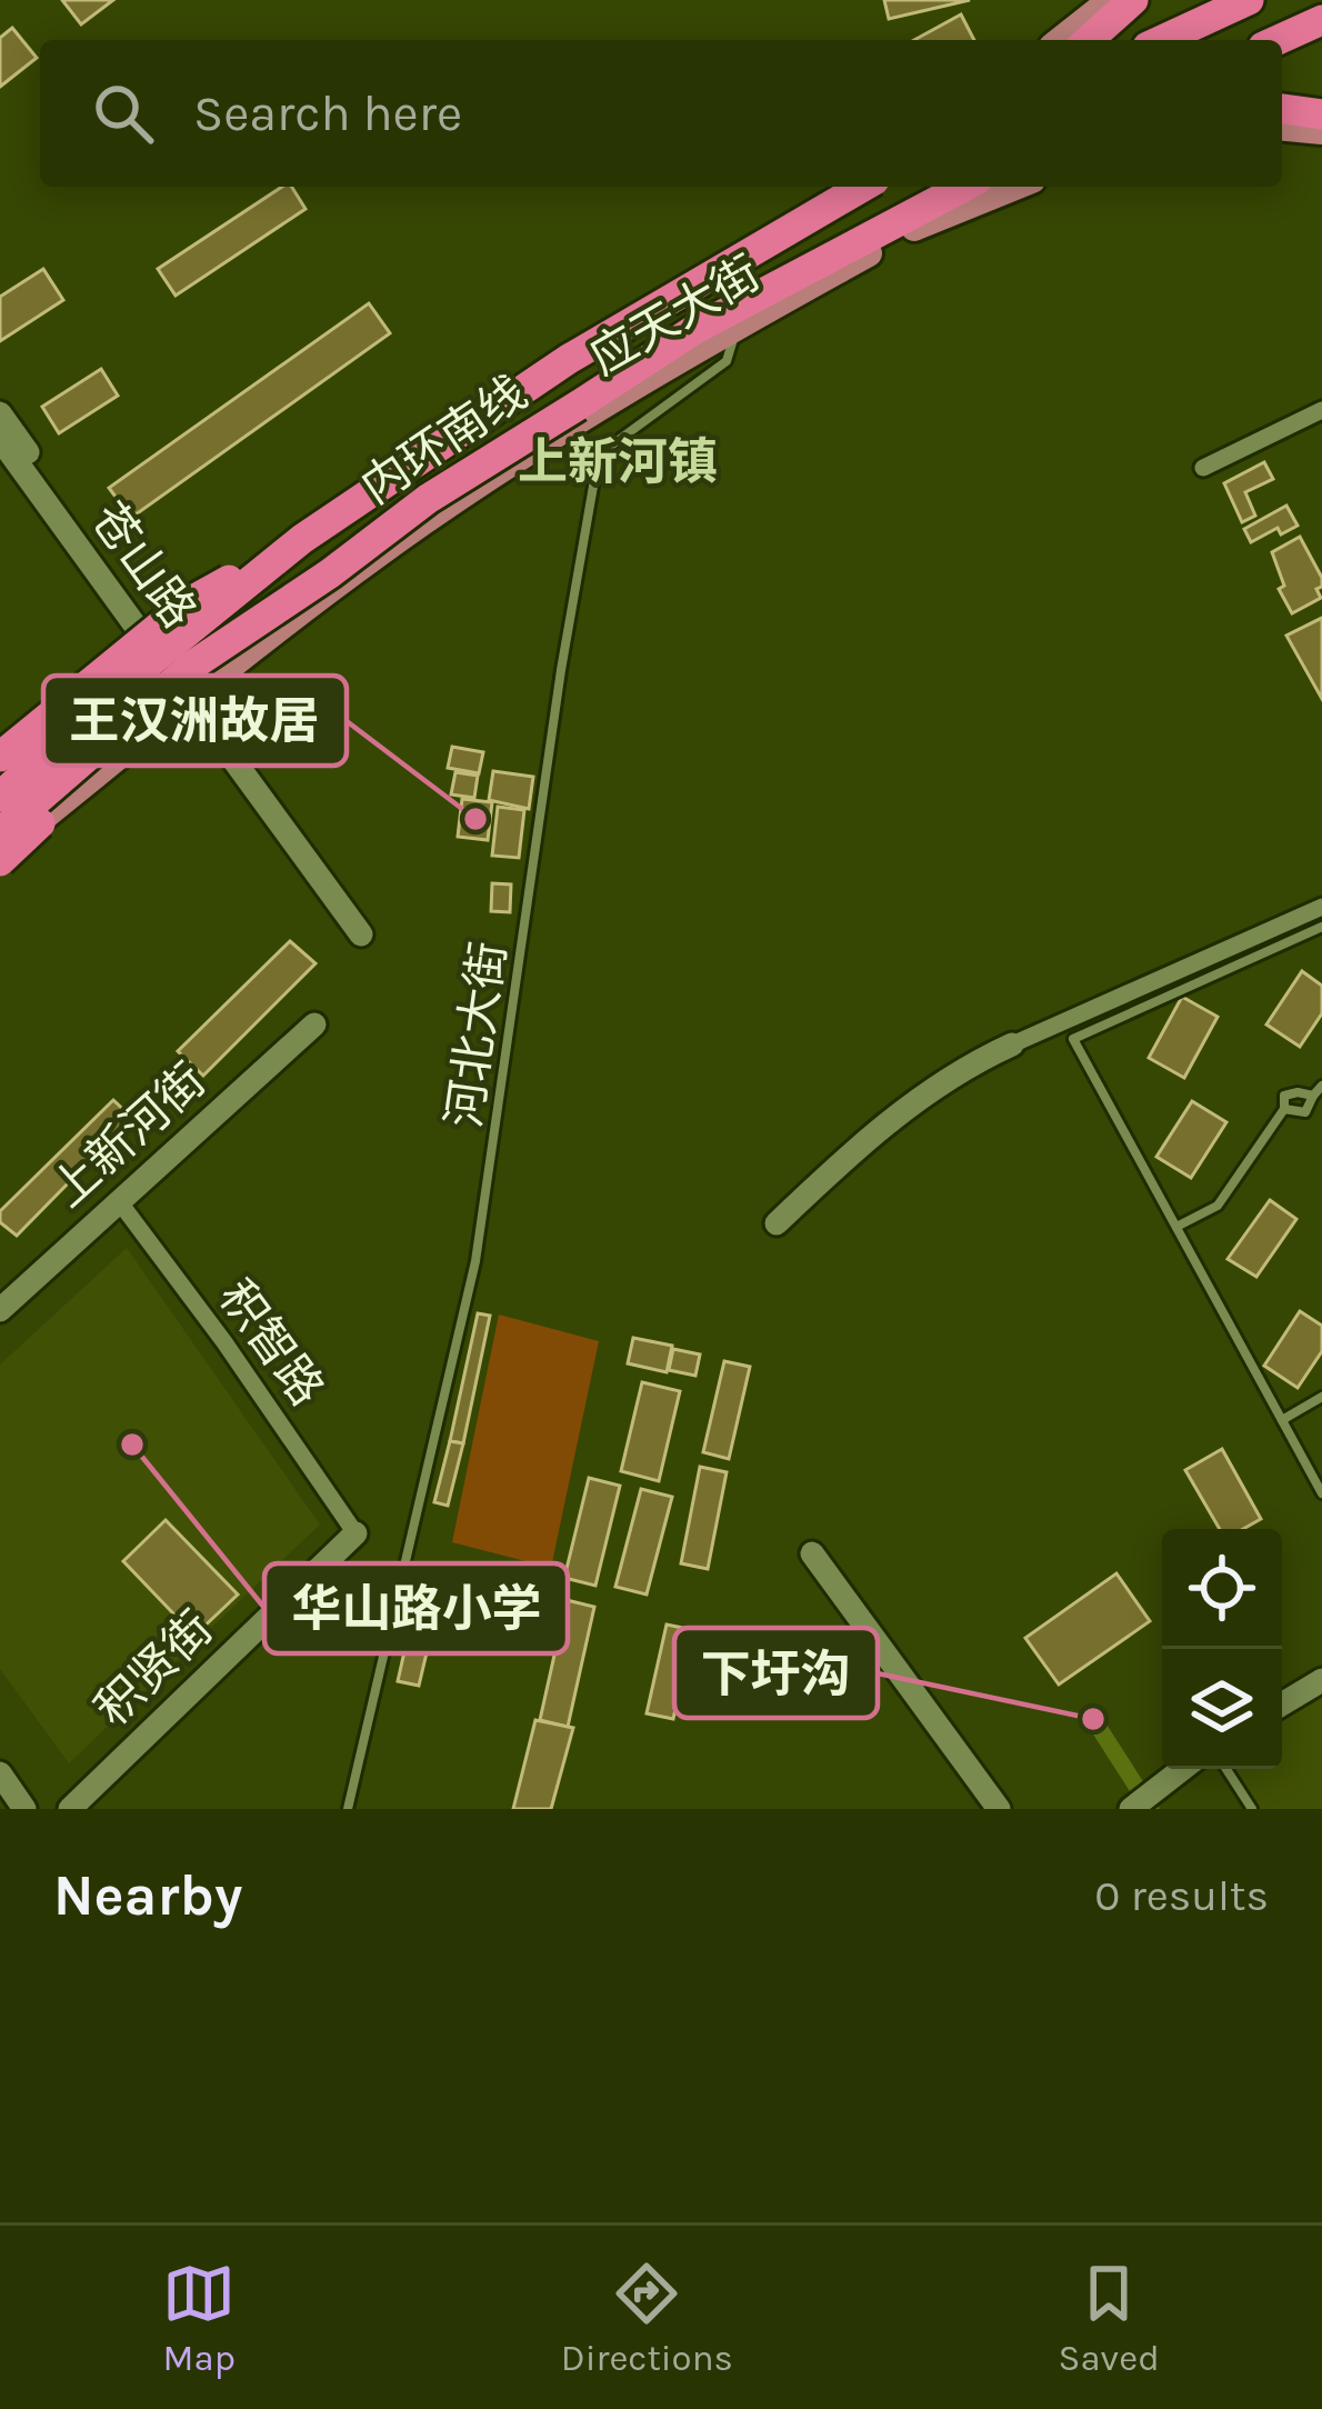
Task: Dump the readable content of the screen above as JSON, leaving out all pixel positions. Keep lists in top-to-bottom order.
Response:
{
  "streets": {
    "highway": ["内环南线"],
    "main road": ["应天大街"],
    "street": [
      "苍山路",
      "上新河街",
      "积智路",
      "积贤街"
    ],
    "lane": ["河北大街"]
  },
  "crossings": [
    ["应天大街", "苍山路"],
    ["应天大街", "河北大街"],
    ["上新河街", "积智路"],
    ["积智路", "积贤街"]
  ],
  "districts": ["上新河镇"],
  "places": ["王汉洲故居", "华山路小学", "下圩沟"],
  "page": {
    "search": "Search here",
    "heading": ["Nearby", "0 results"],
    "nav": ["Map", "Directions", "Saved"]
  }
}
